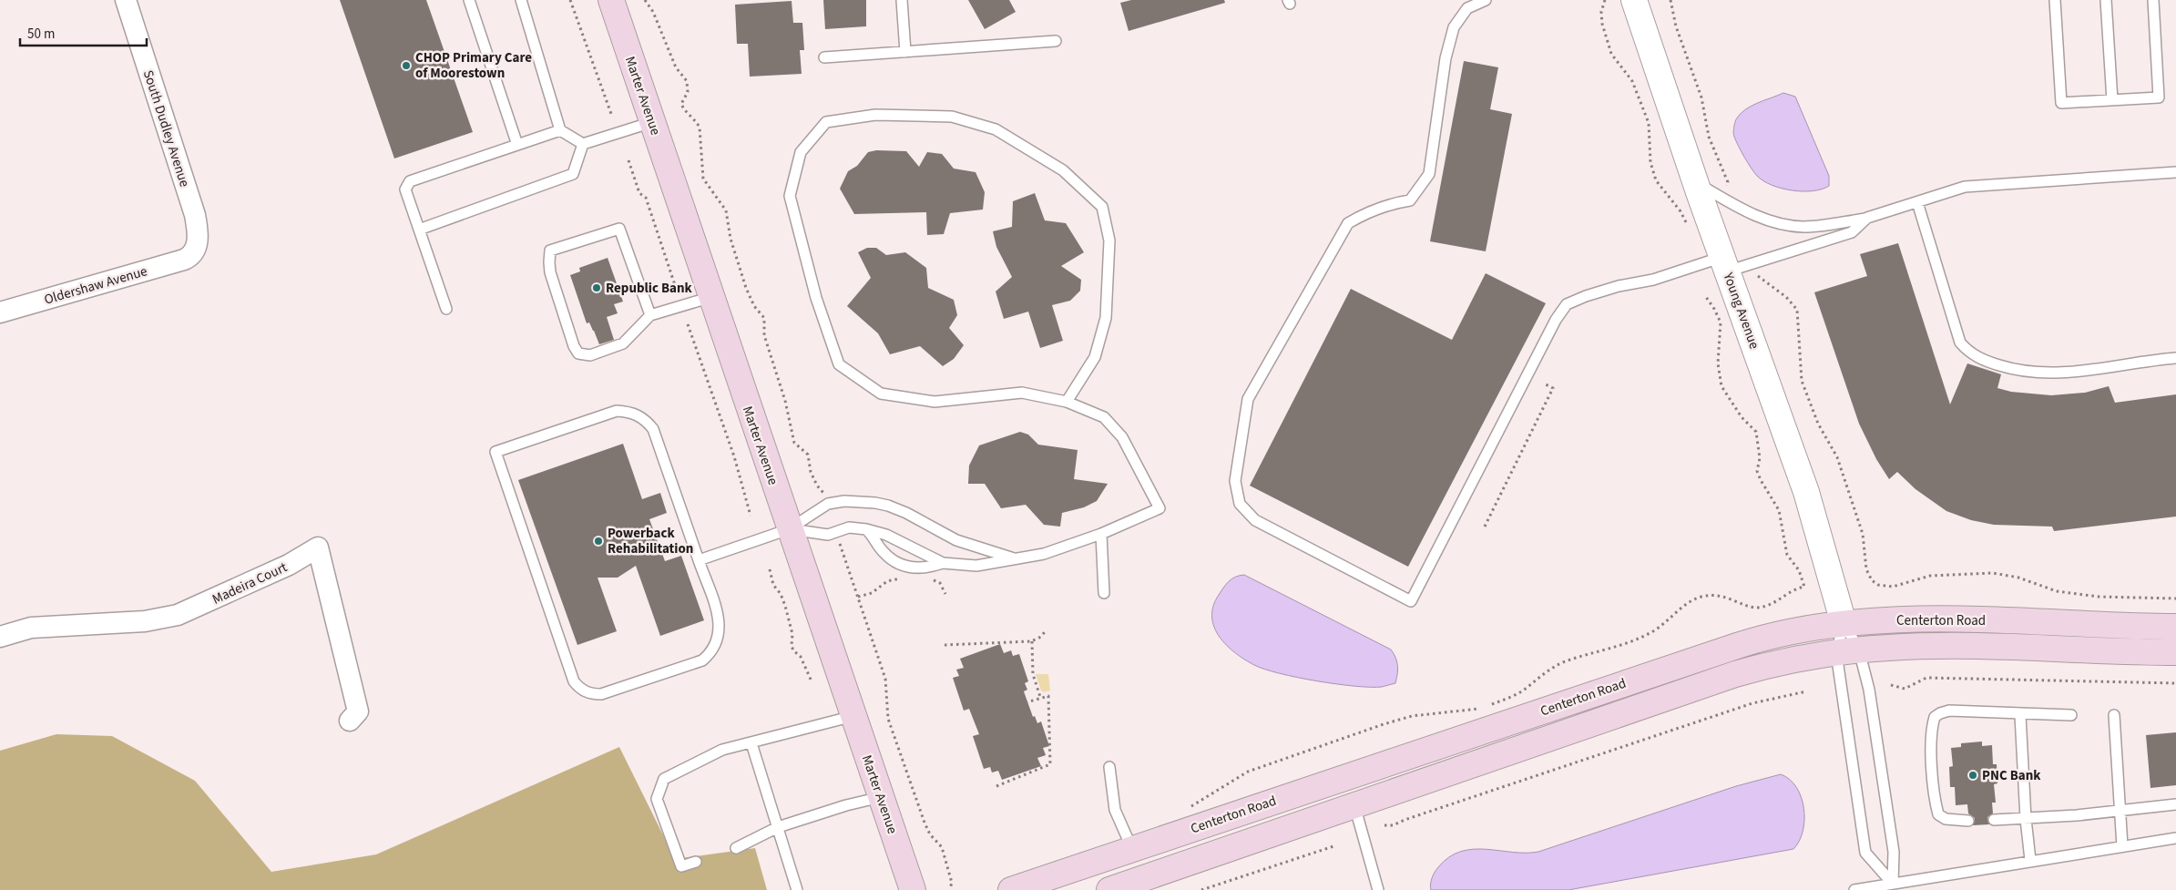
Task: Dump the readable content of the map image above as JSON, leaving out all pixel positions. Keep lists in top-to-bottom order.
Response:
{
  "streets": {
    "main road": ["Marter Avenue", "Centerton Road"],
    "street": [
      "South Dudley Avenue",
      "Oldershaw Avenue",
      "Young Avenue",
      "Madeira Court"
    ]
  },
  "crossings": [
    ["South Dudley Avenue", "Oldershaw Avenue"],
    ["Young Avenue", "Centerton Road"]
  ],
  "places": [
    "CHOP Primary Care of Moorestown",
    "Republic Bank",
    "Powerback Rehabilitation",
    "PNC Bank"
  ],
  "scale_bar": "50 m"
}
